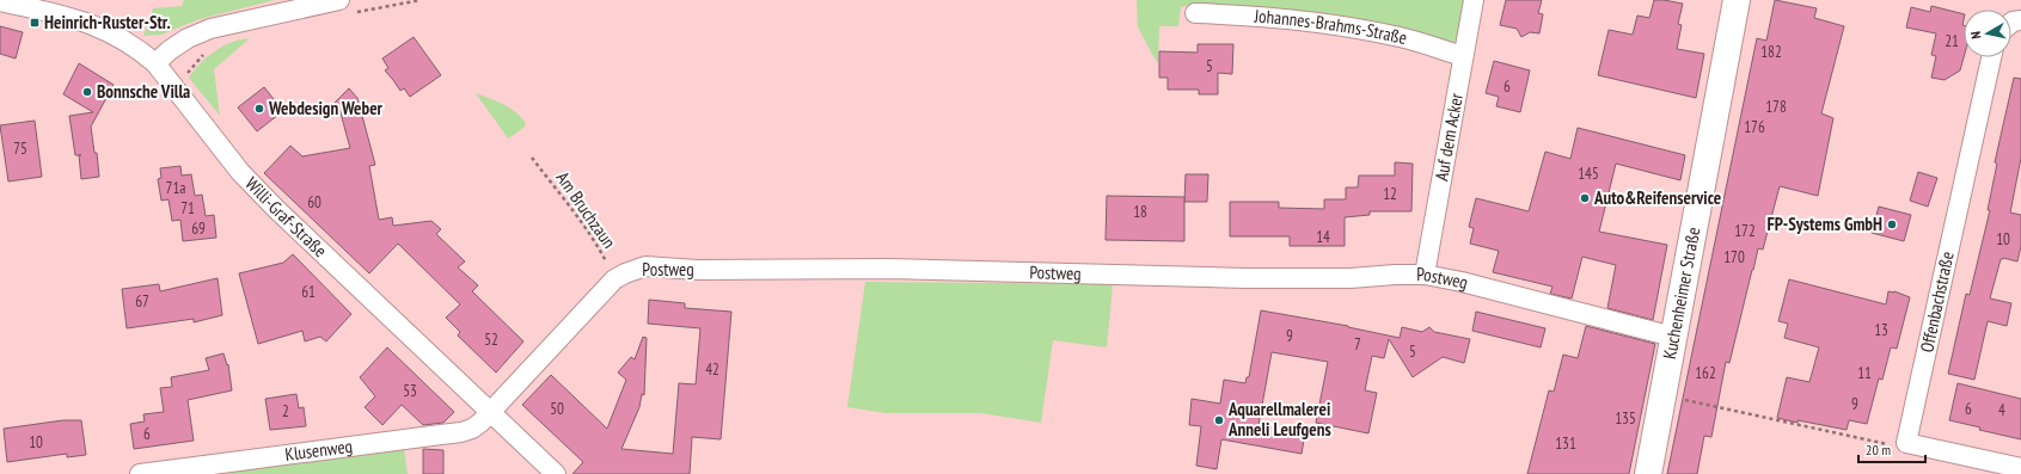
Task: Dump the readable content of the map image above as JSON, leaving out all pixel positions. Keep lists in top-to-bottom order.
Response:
{
  "streets": {
    "main road": ["Kuchenheimer Straße"],
    "street": [
      "Johannes-Brahms-Straße",
      "Auf dem Acker",
      "Willi-Graf-Straße",
      "Postweg",
      "Offenbachstraße",
      "Klusenweg"
    ],
    "path": ["Am Bruchzaun"]
  },
  "crossings": [
    ["Johannes-Brahms-Straße", "Auf dem Acker"],
    ["Auf dem Acker", "Postweg"],
    ["Am Bruchzaun", "Postweg"],
    ["Willi-Graf-Straße", "Postweg"],
    ["Willi-Graf-Straße", "Klusenweg"],
    ["Postweg", "Kuchenheimer Straße"],
    ["Postweg", "Klusenweg"]
  ],
  "places": {
    "transit": ["Heinrich-Ruster-Str."],
    "other": [
      "Bonnsche Villa",
      "Webdesign Weber",
      "Auto&Reifenservice",
      "FP-Systems GmbH",
      "Aquarellmalerei Anneli Leufgens"
    ]
  },
  "house_numbers": [
    "21",
    "182",
    "5",
    "6",
    "178",
    "176",
    "75",
    "145",
    "71a",
    "12",
    "60",
    "71",
    "18",
    "69",
    "172",
    "14",
    "10",
    "170",
    "61",
    "67",
    "13",
    "9",
    "52",
    "7",
    "5",
    "42",
    "162",
    "11",
    "53",
    "9",
    "50",
    "6",
    "4",
    "2",
    "135",
    "6",
    "10",
    "131"
  ],
  "scale_bar": "20 m",
  "north": "left"
}
